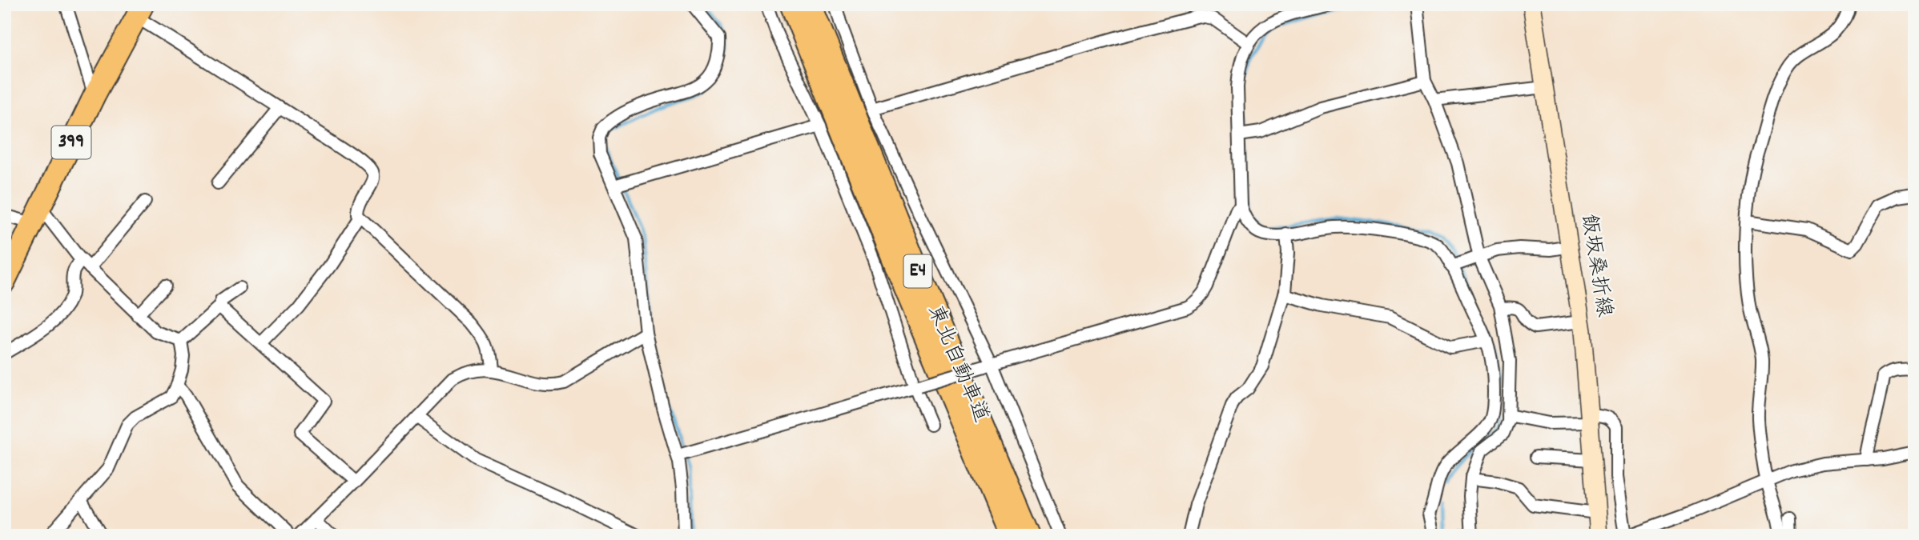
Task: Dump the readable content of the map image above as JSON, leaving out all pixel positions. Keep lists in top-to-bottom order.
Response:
{
  "streets": {
    "highway": ["399", "E4", "東北自動車道"],
    "main road": ["飯坂桑折線"]
  }
}
